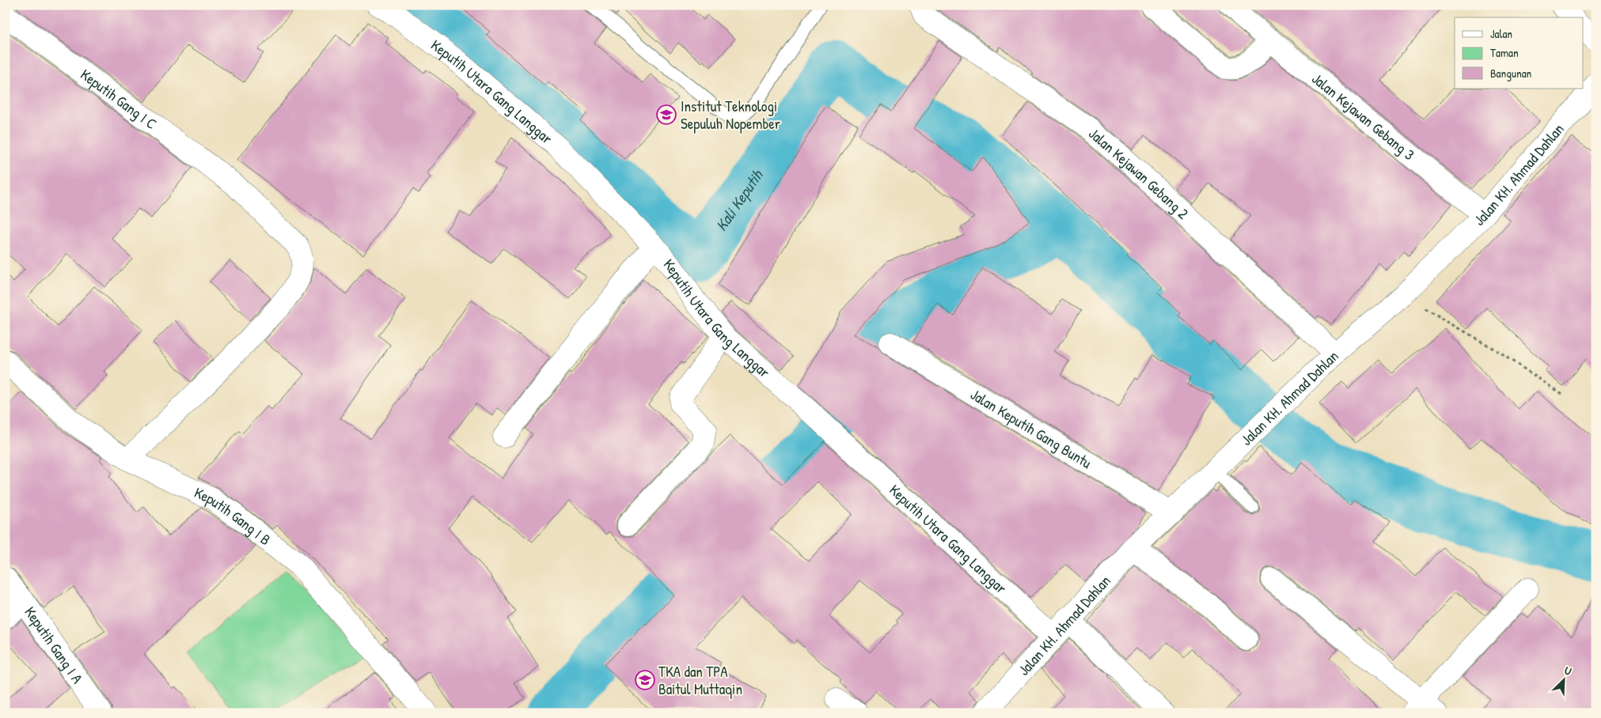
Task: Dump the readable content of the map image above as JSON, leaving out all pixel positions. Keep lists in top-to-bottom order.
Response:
{
  "streets": {
    "street": [
      "Keputih Utara Gang Langgar",
      "Keputih Gang I C",
      "Jalan Kejawan Gebang 3",
      "Jalan Kejawan Gebang 2",
      "Jalan KH. Ahmad Dahlan",
      "Jalan Keputih Gang Buntu",
      "Keputih Gang I B",
      "Keputih Gang I A"
    ]
  },
  "crossings": [
    ["Keputih Utara Gang Langgar", "Jalan KH. Ahmad Dahlan"],
    ["Keputih Gang I C", "Keputih Gang I B"],
    ["Jalan Kejawan Gebang 3", "Jalan KH. Ahmad Dahlan"],
    ["Jalan Kejawan Gebang 2", "Jalan KH. Ahmad Dahlan"],
    ["Jalan KH. Ahmad Dahlan", "Jalan Keputih Gang Buntu"]
  ],
  "water": ["Kali Keputih"],
  "places": {
    "school or university": ["Institut Teknologi Sepuluh Nopember", "TKA dan TPA Baitul Muttaqin"]
  },
  "legend": ["Jalan", "Taman", "Bangunan"],
  "north": "top right"
}
